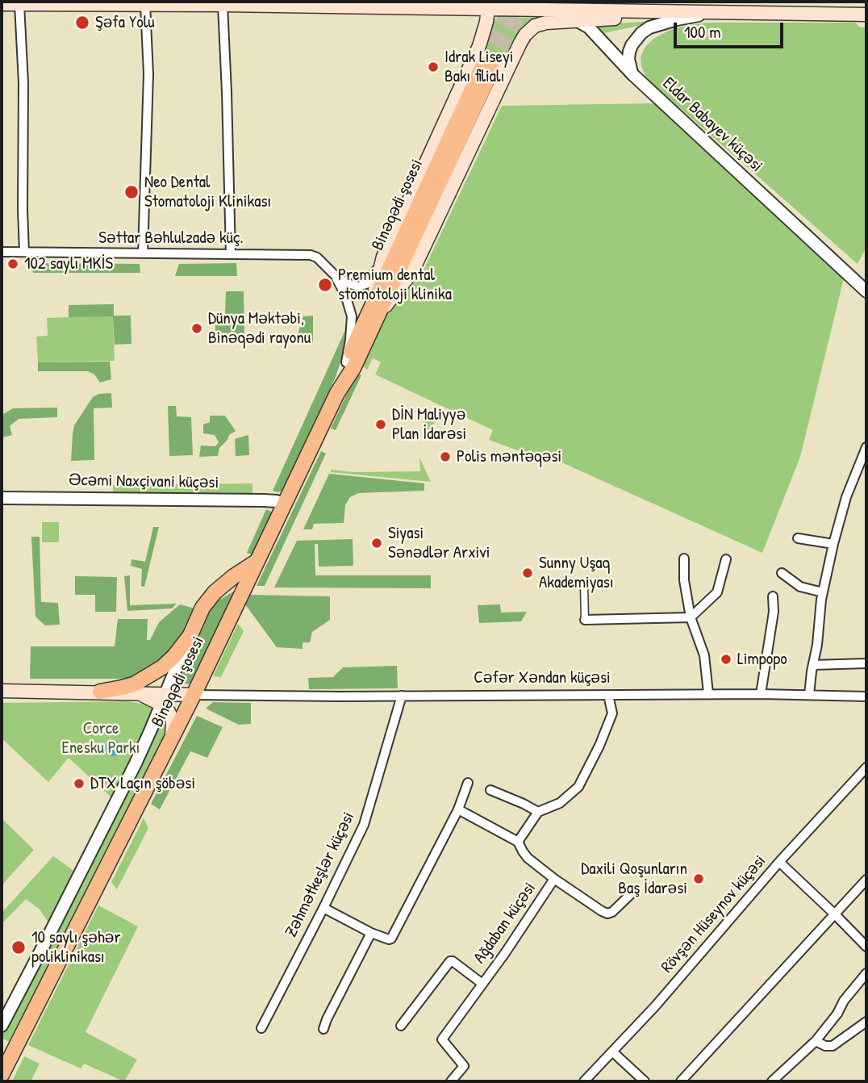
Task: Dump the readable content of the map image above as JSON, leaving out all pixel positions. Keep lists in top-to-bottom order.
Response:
{
  "streets": {
    "main road": ["Binəqədi şosesi"],
    "street": [
      "Eldar Babayev küçəsi",
      "Səttar Bəhlulzadə küç.",
      "Əcəmi Naxçivani küçəsi",
      "Cəfər Xəndan küçəsi",
      "Zəhmətkeşlər küçəsi",
      "Rövşən Hüseynov küçəsi",
      "Ağdaban küçəsi"
    ]
  },
  "crossings": [
    ["Binəqədi şosesi", "Əcəmi Naxçivani küçəsi"],
    ["Binəqədi şosesi", "Cəfər Xəndan küçəsi"],
    ["Cəfər Xəndan küçəsi", "Zəhmətkeşlər küçəsi"]
  ],
  "parks": ["Corce Enesku Parkı"],
  "places": [
    "Şəfa Yolu",
    "Idrak Liseyi Bakı filialı",
    "Neo Dental Stomatoloji Klinikası",
    "102 saylı MKİS",
    "Premium dental stomotoloji klinika",
    "Dünya Məktəbi, Binəqədi rayonu",
    "DİN Maliyyə Plan İdarəsi",
    "Polis məntəqəsi",
    "Siyasi Sənədlər Arxivi",
    "Sunny Uşaq Akademiyası",
    "Limpopo",
    "DTX Laçın şöbəsi",
    "Daxili Qoşunların Baş İdarəsi",
    "10 saylı şəhər poliklinikası"
  ],
  "scale_bar": "100 m"
}
